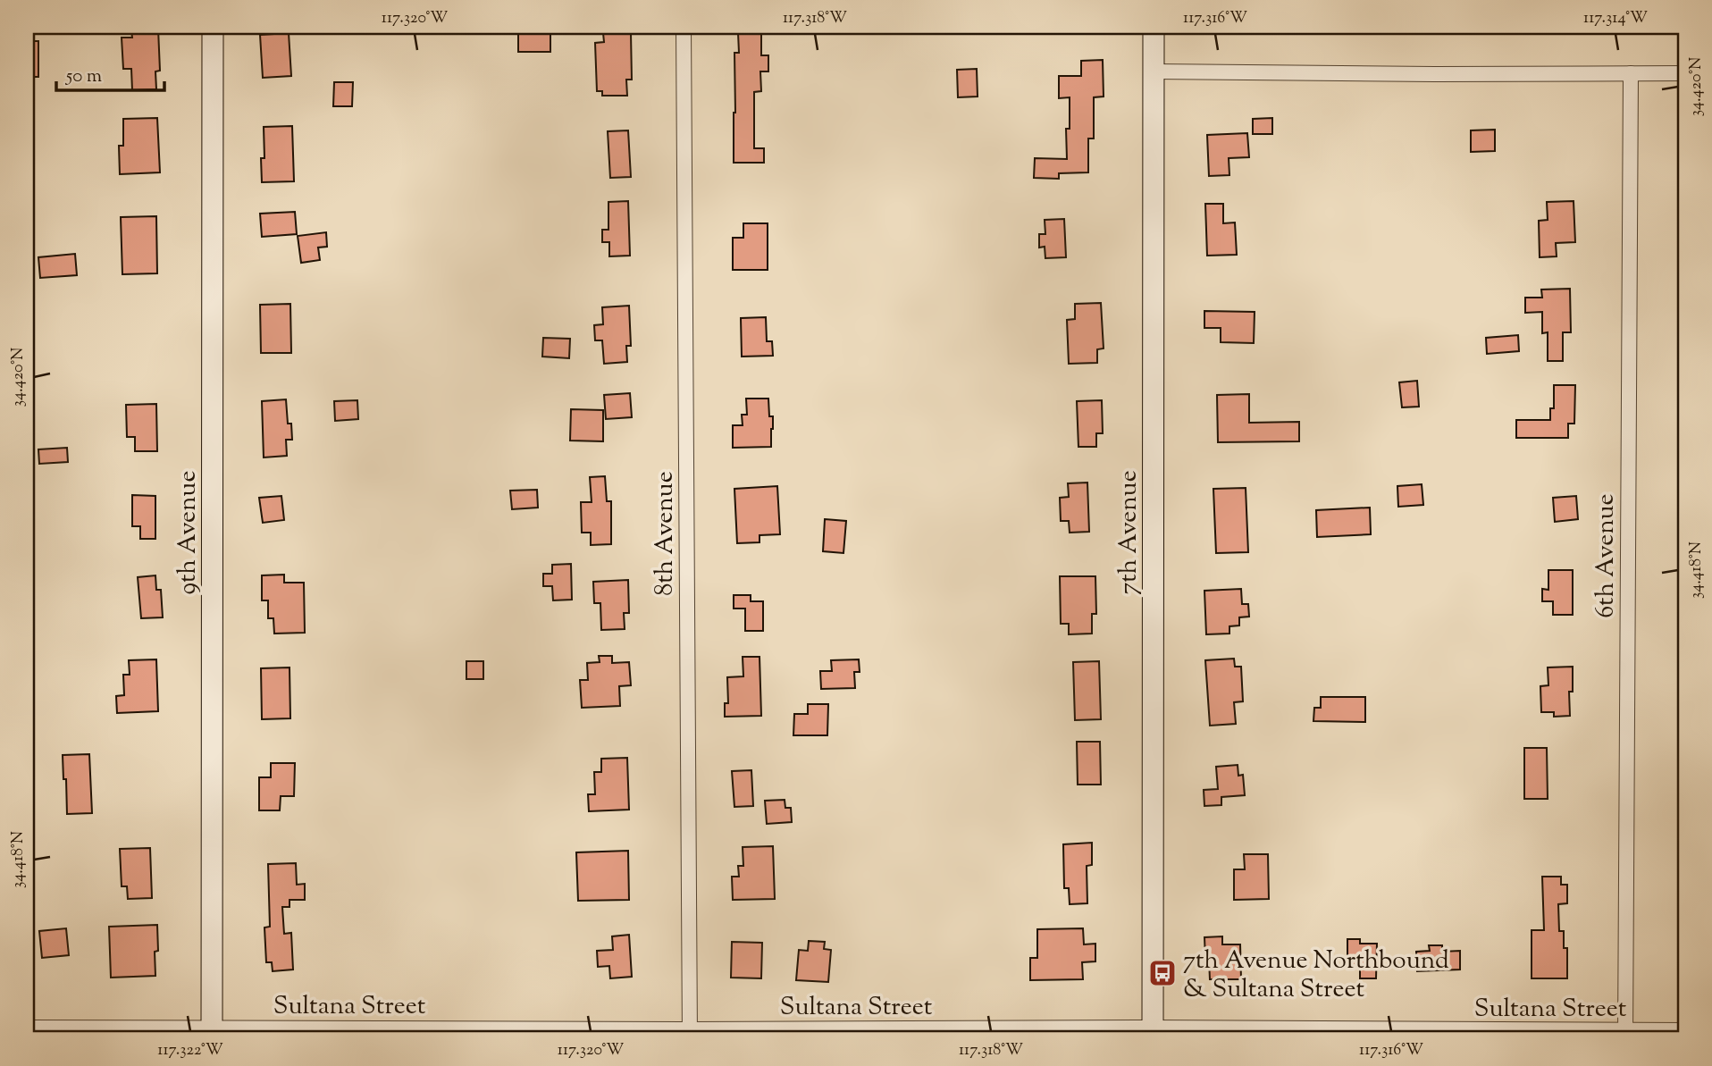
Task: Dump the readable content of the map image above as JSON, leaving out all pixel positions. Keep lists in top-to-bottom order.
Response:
{
  "streets": {
    "street": [
      "9th Avenue",
      "7th Avenue",
      "8th Avenue",
      "6th Avenue",
      "Sultana Street"
    ]
  },
  "crossings": [
    ["9th Avenue", "Sultana Street"],
    ["7th Avenue", "Sultana Street"],
    ["8th Avenue", "Sultana Street"],
    ["6th Avenue", "Sultana Street"]
  ],
  "places": {
    "bus stop": ["7th Avenue Northbound & Sultana Street"]
  },
  "scale_bar": "50 m",
  "coordinates": [
    "117.320°W",
    "117.318°W",
    "117.316°W",
    "117.314°W",
    "34.420°N",
    "34.418°N",
    "117.322°W"
  ]
}
